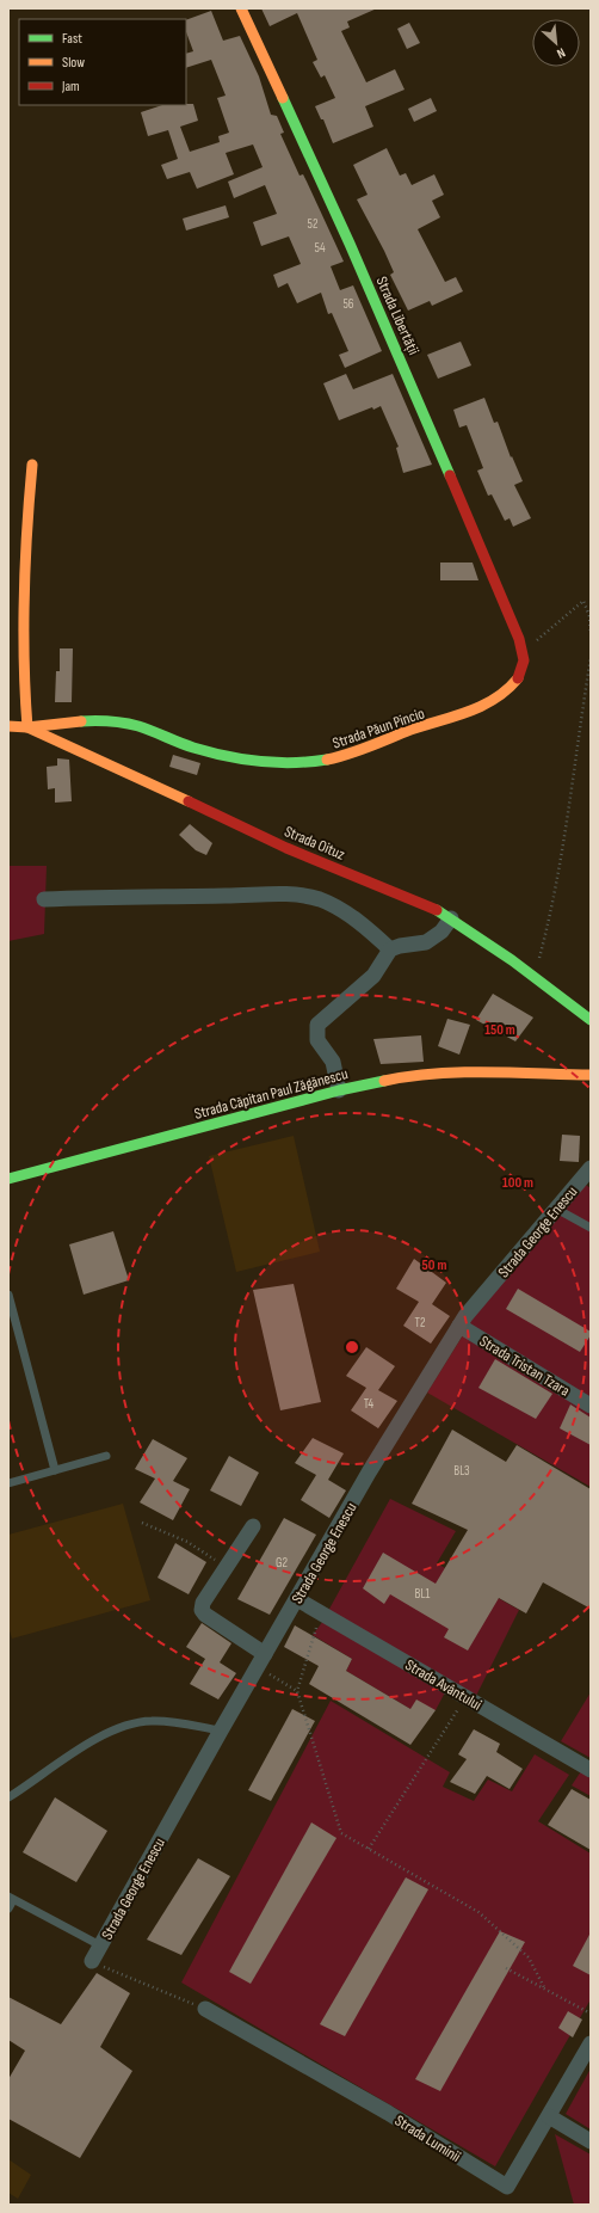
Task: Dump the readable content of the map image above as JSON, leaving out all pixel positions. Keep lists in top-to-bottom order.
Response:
{
  "streets": {
    "street": [
      "Strada Libertății",
      "Strada Păun Pincio",
      "Strada Oituz",
      "Strada Căpitan Paul Zăgănescu",
      "Strada George Enescu",
      "Strada Tristan Tzara",
      "Strada Avântului",
      "Strada Luminii"
    ]
  },
  "crossings": [
    ["Strada Libertății", "Strada Păun Pincio"],
    ["Strada Păun Pincio", "Strada Oituz"],
    ["Strada George Enescu", "Strada Tristan Tzara"],
    ["Strada George Enescu", "Strada Avântului"]
  ],
  "house_numbers": [
    "52",
    "54",
    "56",
    "T2",
    "T4",
    "BL3",
    "G2",
    "BL1"
  ],
  "legend": ["Fast", "Slow", "Jam"],
  "north": "bottom right",
  "rings": ["150 m", "100 m", "50 m"]
}
